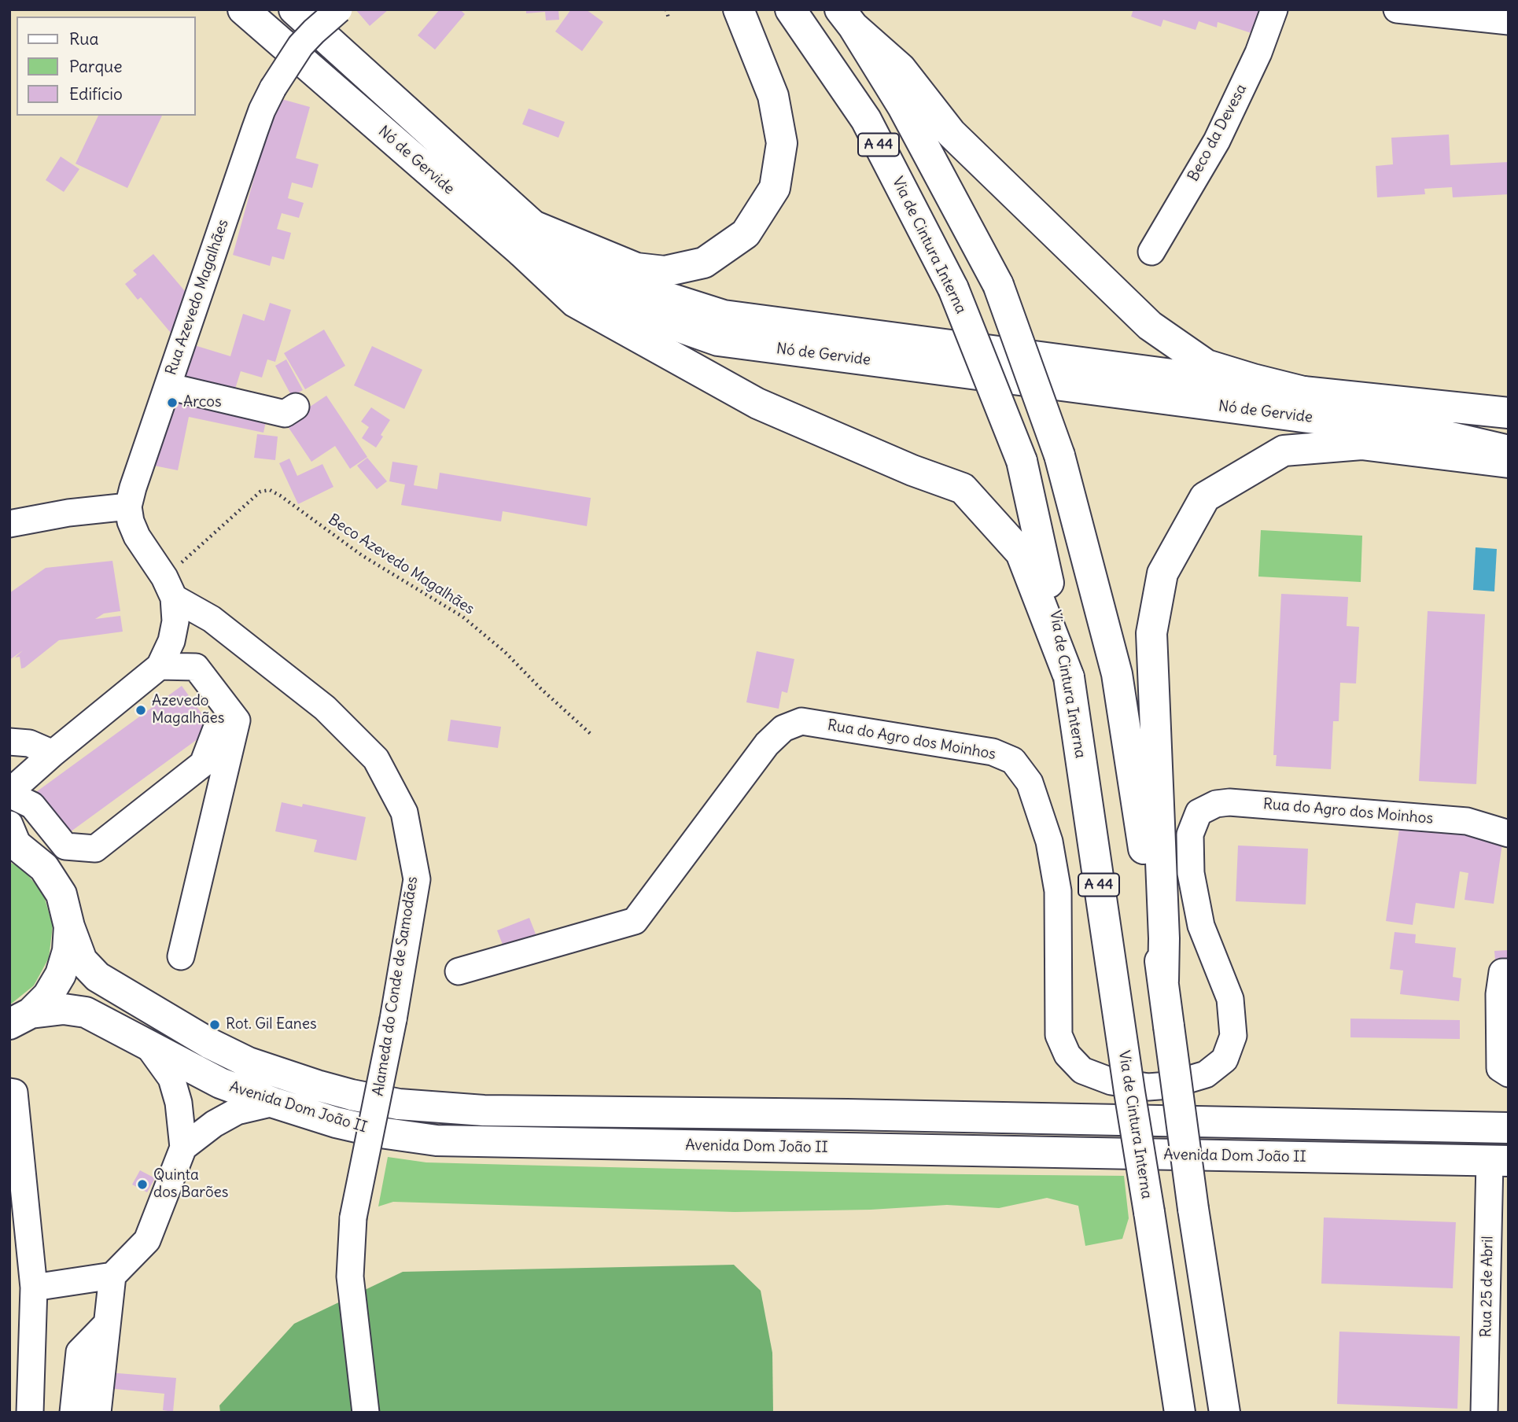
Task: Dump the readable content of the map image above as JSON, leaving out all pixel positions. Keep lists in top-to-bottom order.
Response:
{
  "streets": {
    "main road": [
      "A 44",
      "Nó de Gervide",
      "Via de Cintura Interna",
      "Avenida Dom João II"
    ],
    "street": [
      "Beco da Devesa",
      "Rua Azevedo Magalhães",
      "Rua do Agro dos Moinhos",
      "Alameda do Conde de Samodães",
      "Rua 25 de Abril"
    ],
    "path": ["Beco Azevedo Magalhães"]
  },
  "crossings": [
    ["Beco Azevedo Magalhães", "Alameda do Conde de Samodães"],
    ["Avenida Dom João II", "Rua 25 de Abril"]
  ],
  "places": [
    "Arcos",
    "Azevedo Magalhães",
    "Rot. Gil Eanes",
    "Quinta dos Barões"
  ],
  "legend": ["Rua", "Parque", "Edifício"]
}
